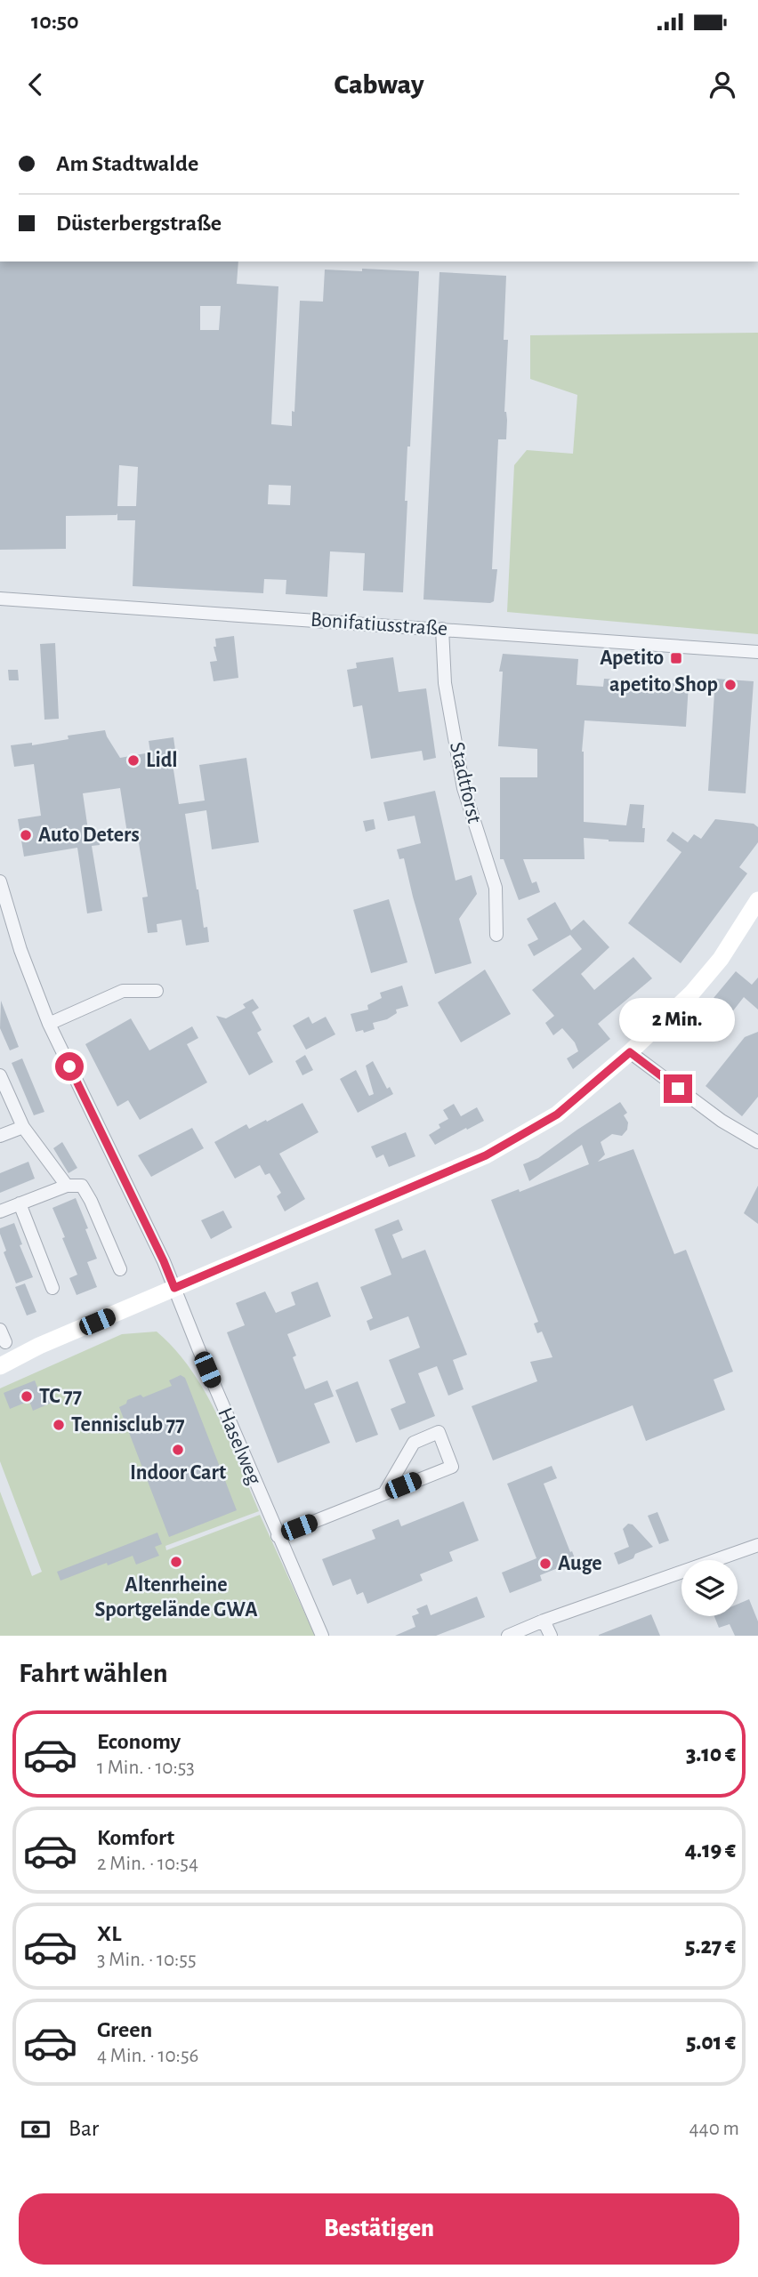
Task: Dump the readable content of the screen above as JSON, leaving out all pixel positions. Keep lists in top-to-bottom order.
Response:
{
  "streets": {
    "street": ["Bonifatiusstraße", "Stadtforst", "Haselweg"]
  },
  "crossings": [
    ["Bonifatiusstraße", "Stadtforst"]
  ],
  "places": {
    "transit": ["Apetito"],
    "other": [
      "apetito Shop",
      "Lidl",
      "Auto Deters",
      "TC 77",
      "Tennisclub 77",
      "Indoor Cart",
      "Altenrheine Sportgelände GWA",
      "Auge"
    ]
  },
  "page": {
    "status": "10:50",
    "header": "Cabway",
    "banner": ["Am Stadtwalde", "Düsterbergstraße"],
    "bubble": "2 Min.",
    "heading": "Fahrt wählen",
    "list": [
      {
        "name": "Economy",
        "note": "1 Min. · 10:53",
        "value": "3.10 €"
      },
      {
        "name": "Komfort",
        "note": "2 Min. · 10:54",
        "value": "4.19 €"
      },
      {
        "name": "XL",
        "note": "3 Min. · 10:55",
        "value": "5.27 €"
      },
      {
        "name": "Green",
        "note": "4 Min. · 10:56",
        "value": "5.01 €"
      }
    ],
    "pay": ["Bar", "440 m"],
    "buttons": "Bestätigen"
  }
}
